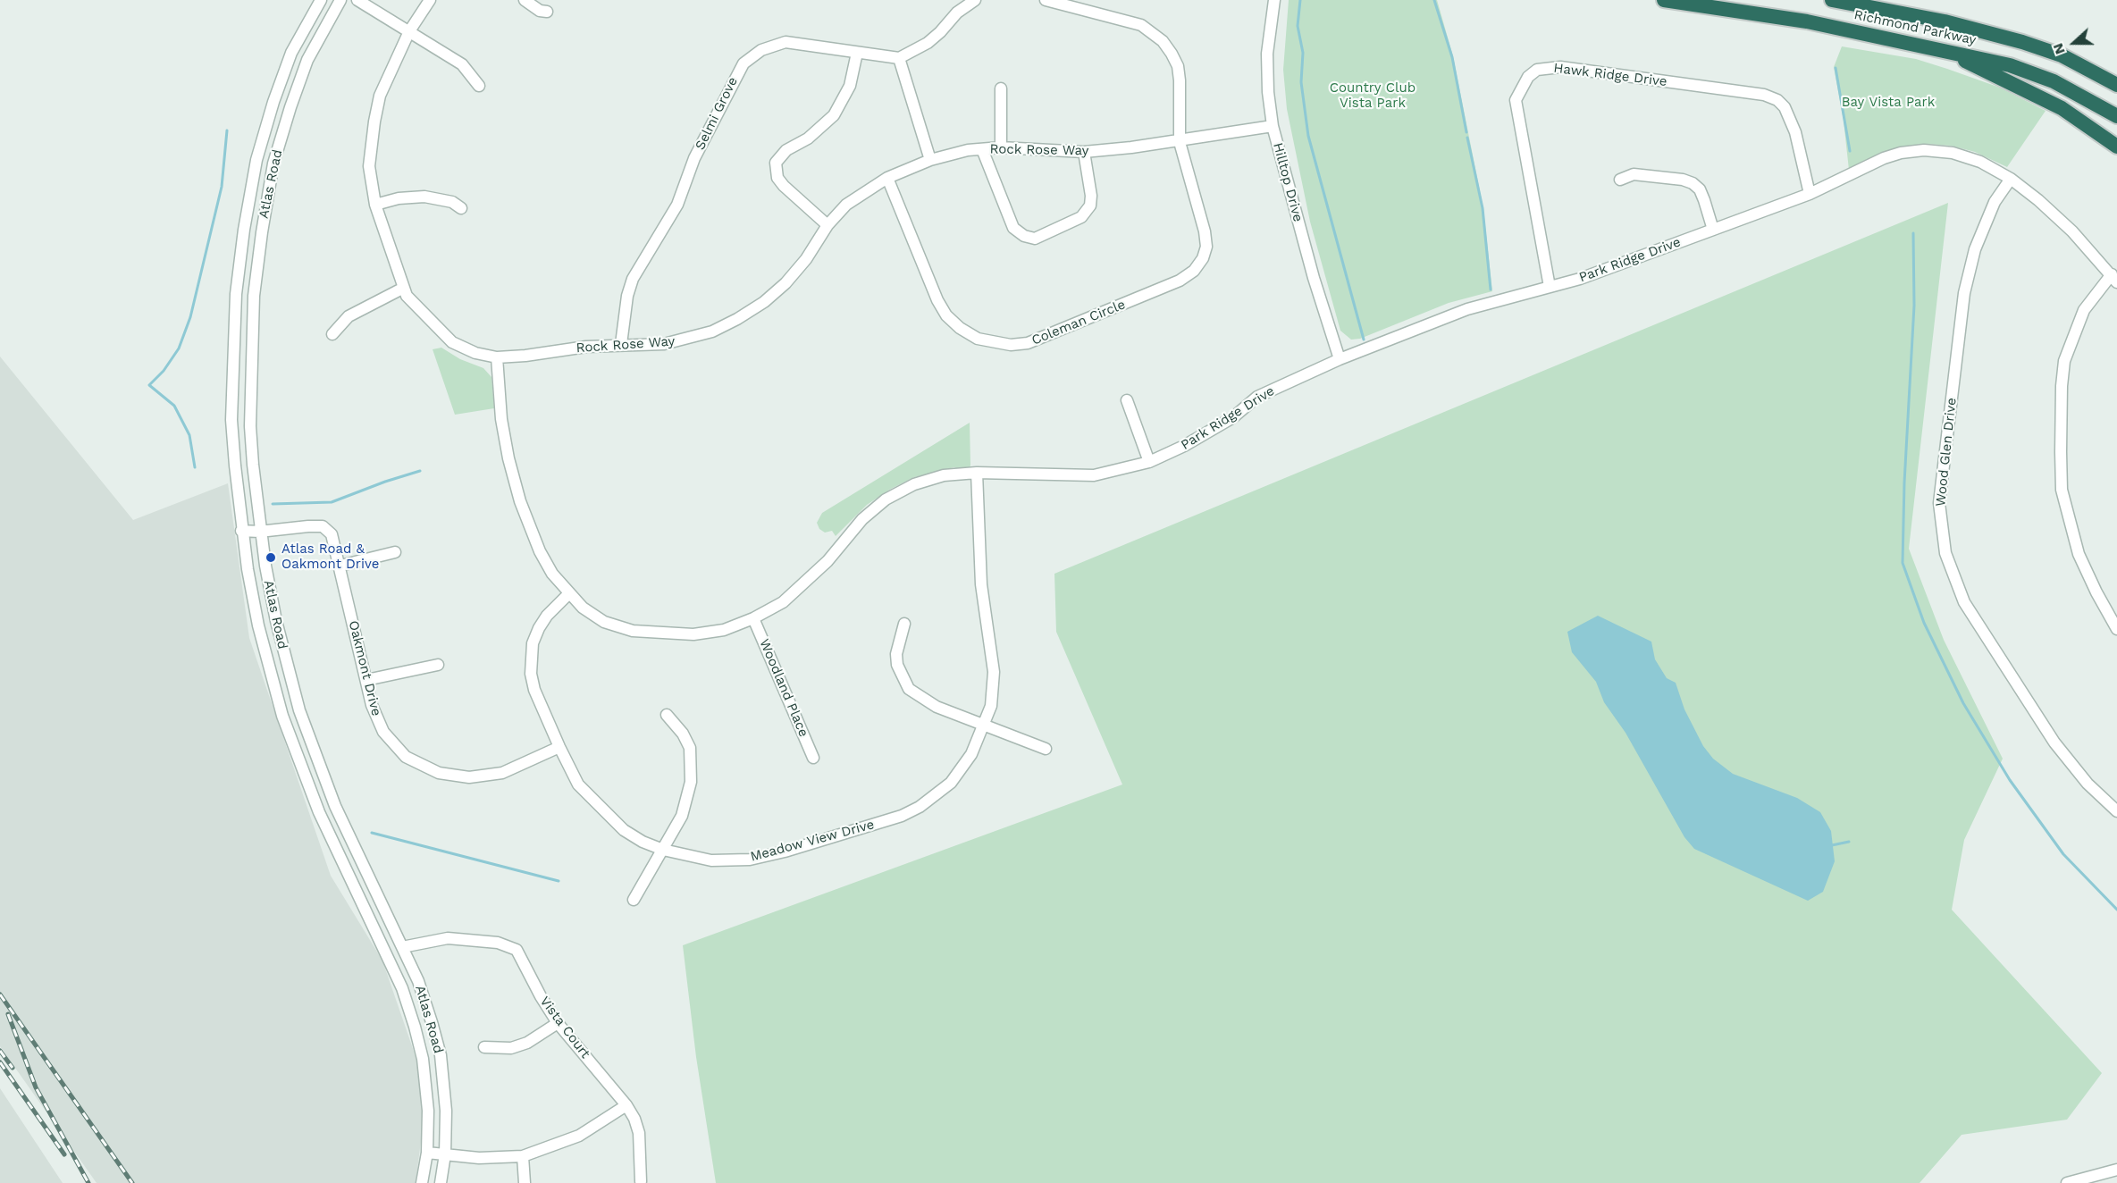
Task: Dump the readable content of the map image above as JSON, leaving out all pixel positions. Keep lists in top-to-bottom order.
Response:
{
  "streets": {
    "highway": ["Richmond Parkway"],
    "street": [
      "Hawk Ridge Drive",
      "Selmi Grove",
      "Rock Rose Way",
      "Hilltop Drive",
      "Atlas Road",
      "Park Ridge Drive",
      "Coleman Circle",
      "Wood Glen Drive",
      "Oakmont Drive",
      "Woodland Place",
      "Meadow View Drive",
      "Vista Court"
    ]
  },
  "crossings": [
    ["Hawk Ridge Drive", "Park Ridge Drive"],
    ["Selmi Grove", "Rock Rose Way"],
    ["Rock Rose Way", "Hilltop Drive"],
    ["Rock Rose Way", "Park Ridge Drive"],
    ["Rock Rose Way", "Coleman Circle"],
    ["Hilltop Drive", "Park Ridge Drive"],
    ["Atlas Road", "Oakmont Drive"],
    ["Atlas Road", "Vista Court"],
    ["Park Ridge Drive", "Wood Glen Drive"],
    ["Park Ridge Drive", "Woodland Place"],
    ["Park Ridge Drive", "Meadow View Drive"],
    ["Oakmont Drive", "Meadow View Drive"]
  ],
  "parks": ["Country Club Vista Park", "Bay Vista Park"],
  "places": ["Atlas Road & Oakmont Drive"],
  "north": "left"
}
